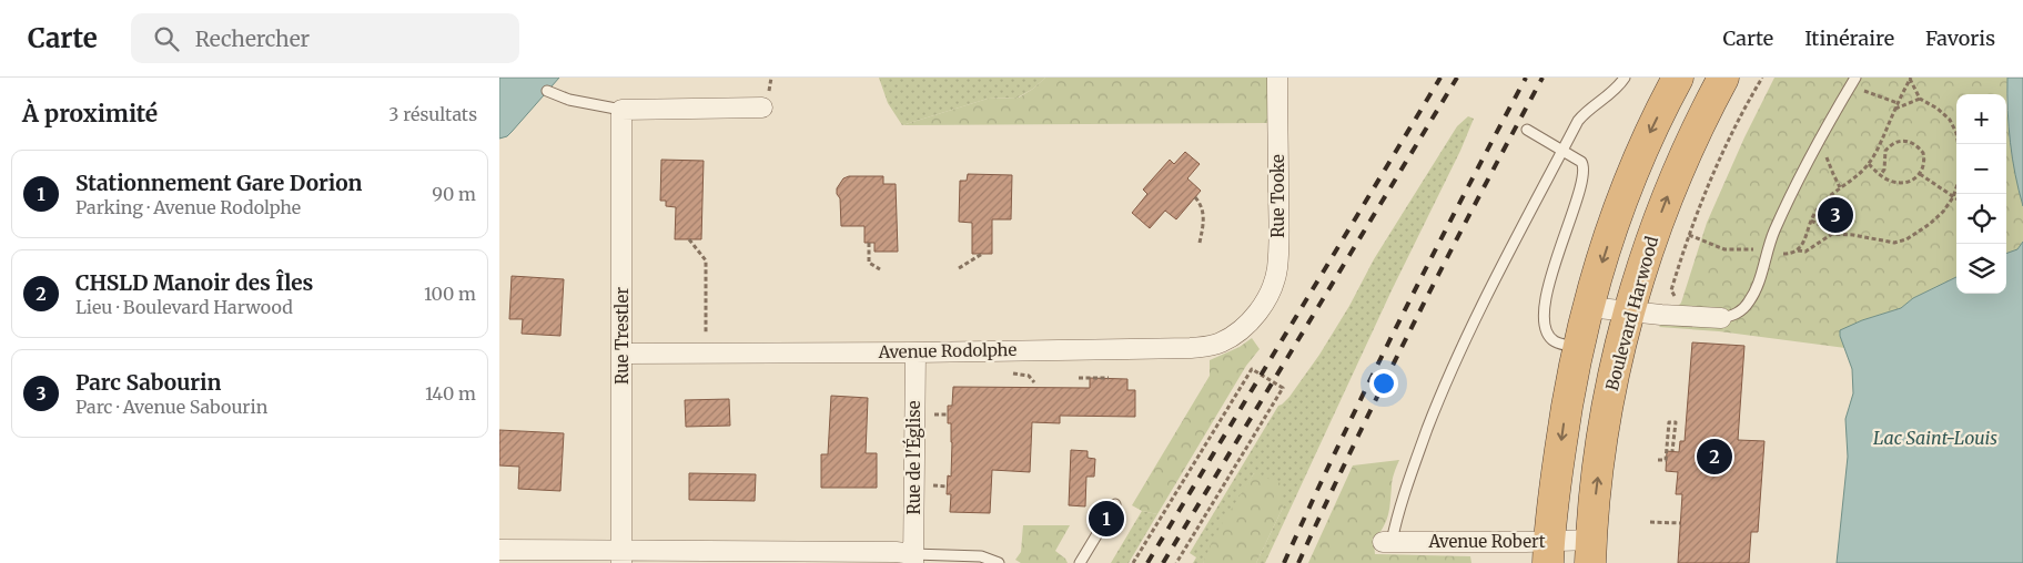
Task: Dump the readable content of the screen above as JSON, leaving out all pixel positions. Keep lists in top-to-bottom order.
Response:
{
  "streets": {
    "highway": ["Boulevard Harwood"],
    "street": [
      "Rue Tooke",
      "Rue Trestler",
      "Avenue Rodolphe",
      "Rue de l'Église",
      "Avenue Robert"
    ]
  },
  "crossings": [
    ["Rue Tooke", "Avenue Rodolphe"],
    ["Boulevard Harwood", "Avenue Robert"],
    ["Rue Trestler", "Avenue Rodolphe"],
    ["Avenue Rodolphe", "Rue de l'Église"]
  ],
  "water": ["Lac Saint-Louis"],
  "page": {
    "header": "Carte",
    "search": "Rechercher",
    "nav": ["Carte", "Itinéraire", "Favoris"],
    "heading": ["À proximité", "3 résultats"],
    "map_buttons": ["+", "−"],
    "list": [
      {
        "mark": "1",
        "name": "Stationnement Gare Dorion",
        "note": "Parking · Avenue Rodolphe",
        "value": "90 m"
      },
      {
        "mark": "2",
        "name": "CHSLD Manoir des Îles",
        "note": "Lieu · Boulevard Harwood",
        "value": "100 m"
      },
      {
        "mark": "3",
        "name": "Parc Sabourin",
        "note": "Parc · Avenue Sabourin",
        "value": "140 m"
      }
    ],
    "pins": ["3", "2", "1"]
  }
}
